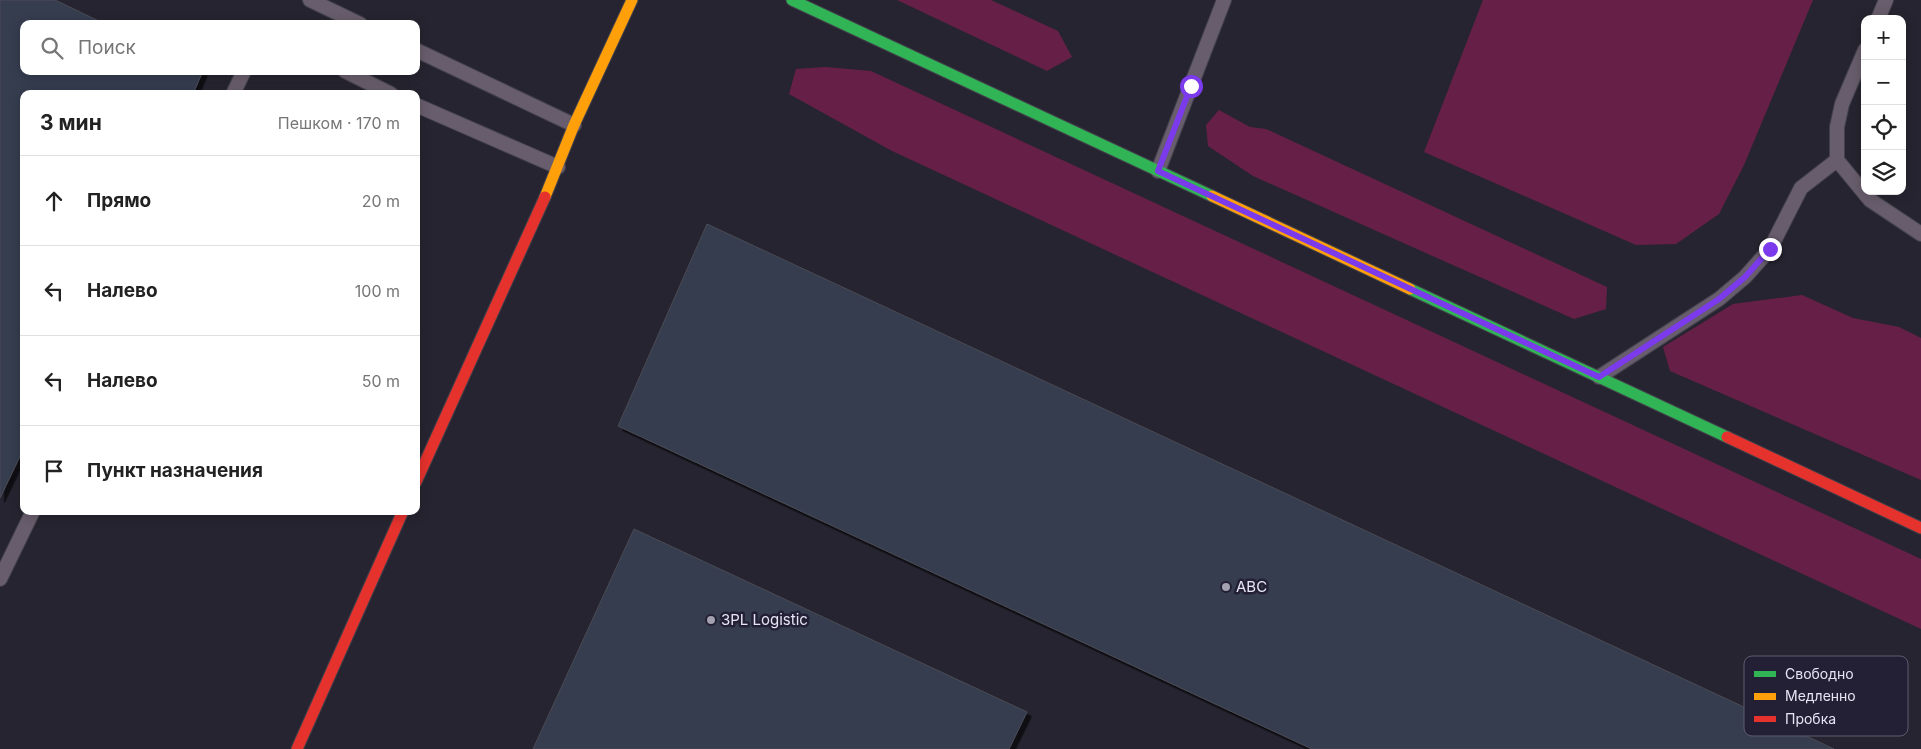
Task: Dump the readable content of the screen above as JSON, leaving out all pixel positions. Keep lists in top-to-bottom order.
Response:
{
  "places": ["ABC", "3PL Logistic"],
  "legend": ["Свободно", "Медленно", "Пробка"],
  "page": {
    "map_buttons": ["+", "−"],
    "search": "Поиск",
    "heading": ["3 мин", "Пешком · 170 m"],
    "list": [
      ["Прямо", "20 m"],
      ["Налево", "100 m"],
      ["Налево", "50 m"],
      "Пункт назначения"
    ]
  }
}
